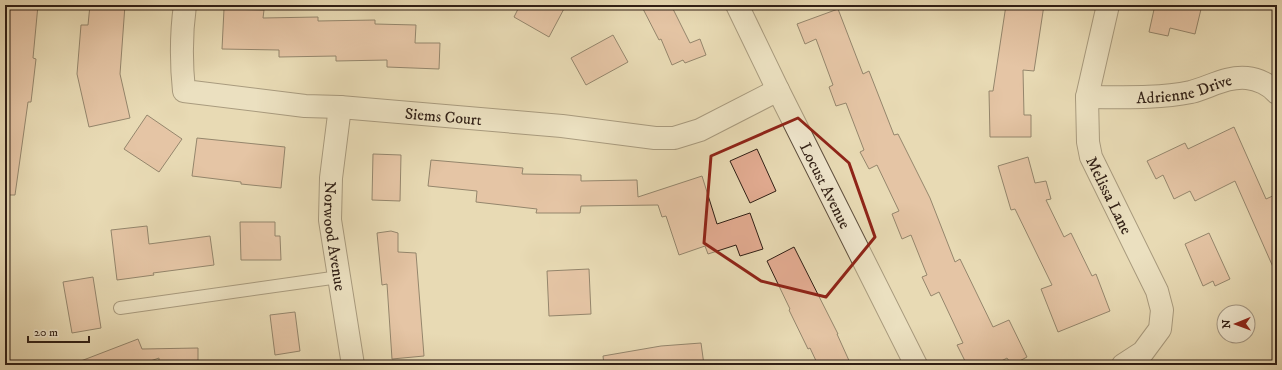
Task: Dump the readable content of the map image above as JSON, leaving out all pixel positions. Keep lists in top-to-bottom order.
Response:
{
  "streets": {
    "street": [
      "Adrienne Drive",
      "Siems Court",
      "Locust Avenue",
      "Melissa Lane",
      "Norwood Avenue"
    ]
  },
  "crossings": [
    ["Adrienne Drive", "Melissa Lane"],
    ["Siems Court", "Locust Avenue"],
    ["Siems Court", "Norwood Avenue"]
  ],
  "scale_bar": "20 m",
  "north": "left"
}
